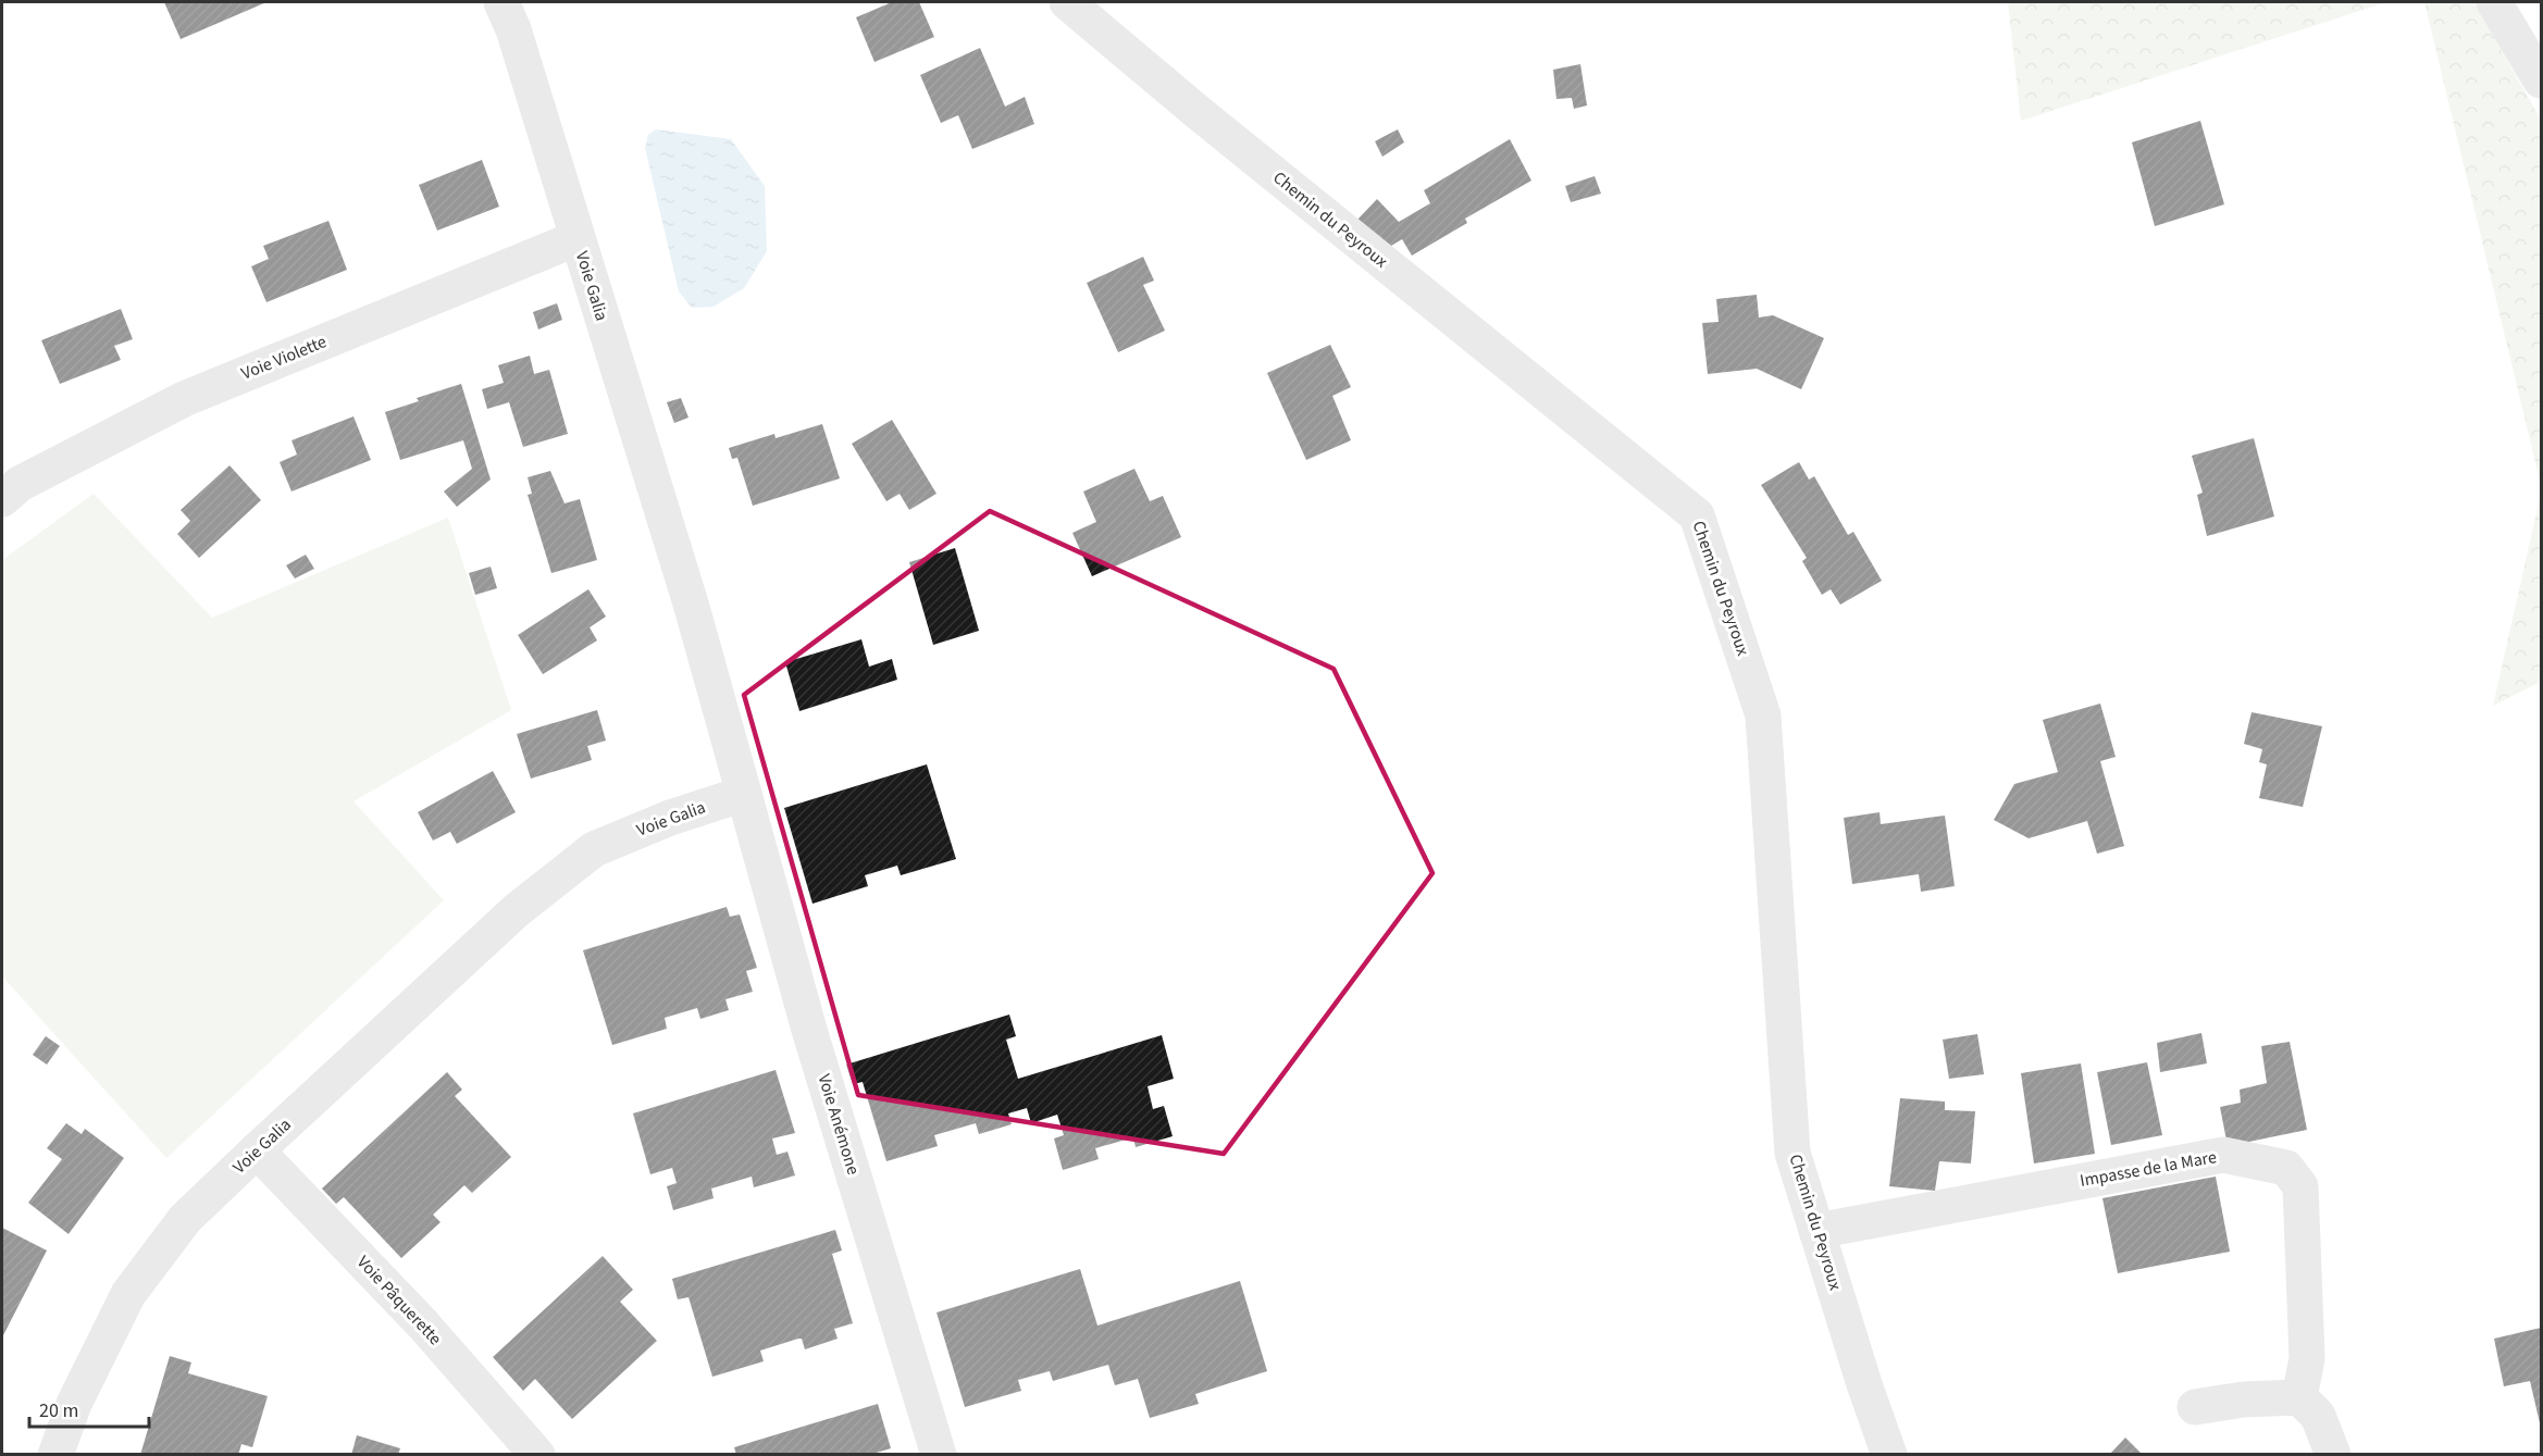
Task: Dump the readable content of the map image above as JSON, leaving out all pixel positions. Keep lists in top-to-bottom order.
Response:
{
  "streets": {
    "street": [
      "Chemin du Peyroux",
      "Voie Galia",
      "Voie Violette",
      "Voie Anémone",
      "Impasse de la Mare",
      "Voie Pâquerette"
    ]
  },
  "crossings": [
    ["Chemin du Peyroux", "Impasse de la Mare"],
    ["Voie Galia", "Voie Violette"],
    ["Voie Galia", "Voie Anémone"],
    ["Voie Galia", "Voie Pâquerette"]
  ],
  "scale_bar": "20 m"
}
